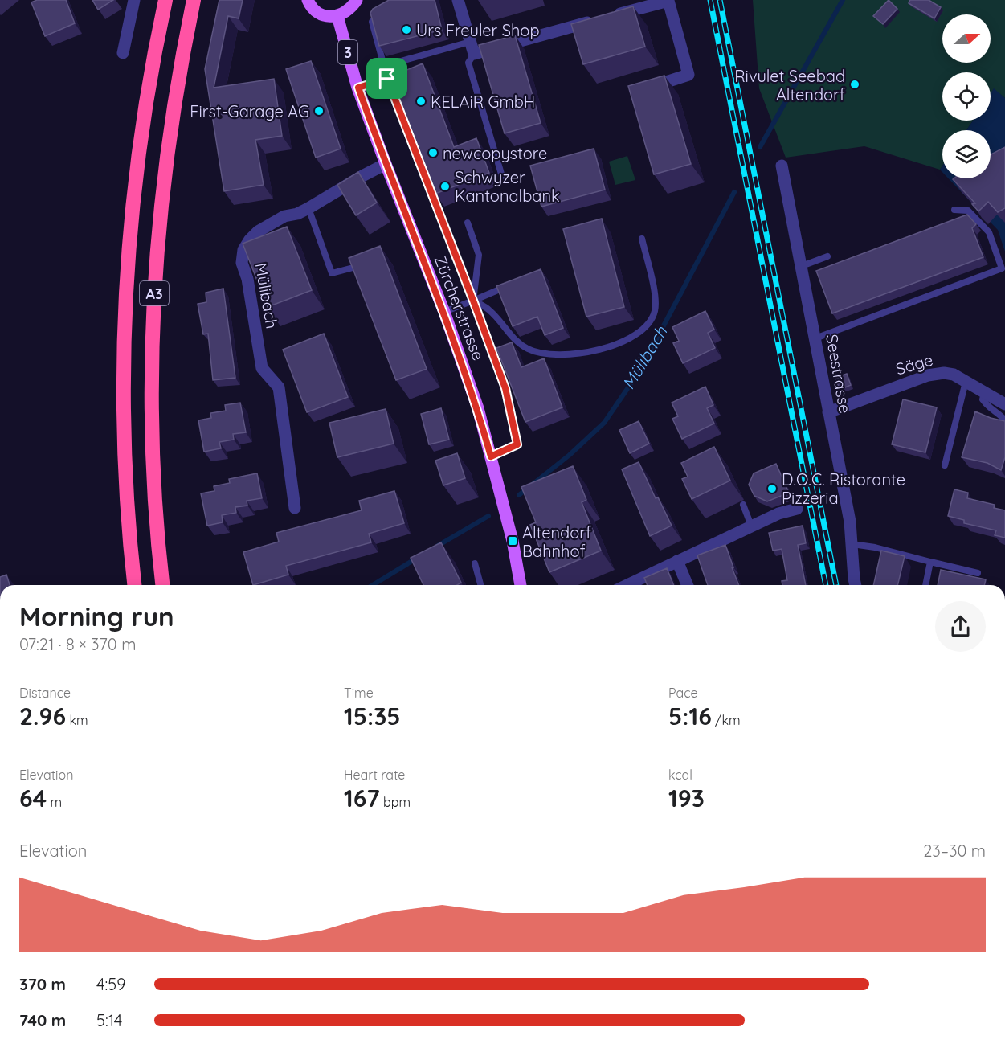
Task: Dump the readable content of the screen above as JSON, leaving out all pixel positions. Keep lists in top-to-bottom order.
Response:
{
  "streets": {
    "highway": ["A3"],
    "main road": ["3", "Zürcherstrasse"],
    "street": ["Mülibach", "Säge", "Seestrasse"]
  },
  "crossings": [
    ["Mülibach", "Zürcherstrasse"],
    ["Säge", "Seestrasse"]
  ],
  "water": ["Mülibach"],
  "places": {
    "other": [
      "Urs Freuler Shop",
      "Rivulet Seebad Altendorf",
      "KELAiR GmbH",
      "First-Garage AG",
      "newcopystore",
      "Schwyzer Kantonalbank",
      "D.O.C. Ristorante Pizzeria"
    ],
    "transit": ["Altendorf Bahnhof"]
  },
  "north": "right",
  "page": {
    "heading": ["Morning run", "07:21 · 8 × 370 m"],
    "stats": [
      ["Distance", "2.96 km"],
      ["Time", "15:35"],
      ["Pace", "5:16 /km"],
      ["Elevation", "64 m"],
      ["Heart rate", "167 bpm"],
      ["kcal", "193"]
    ],
    "chart": ["Elevation", "23–30 m"],
    "list": [
      {
        "name": "370 m",
        "note": "4:59"
      },
      {
        "name": "740 m",
        "note": "5:14"
      }
    ]
  }
}
